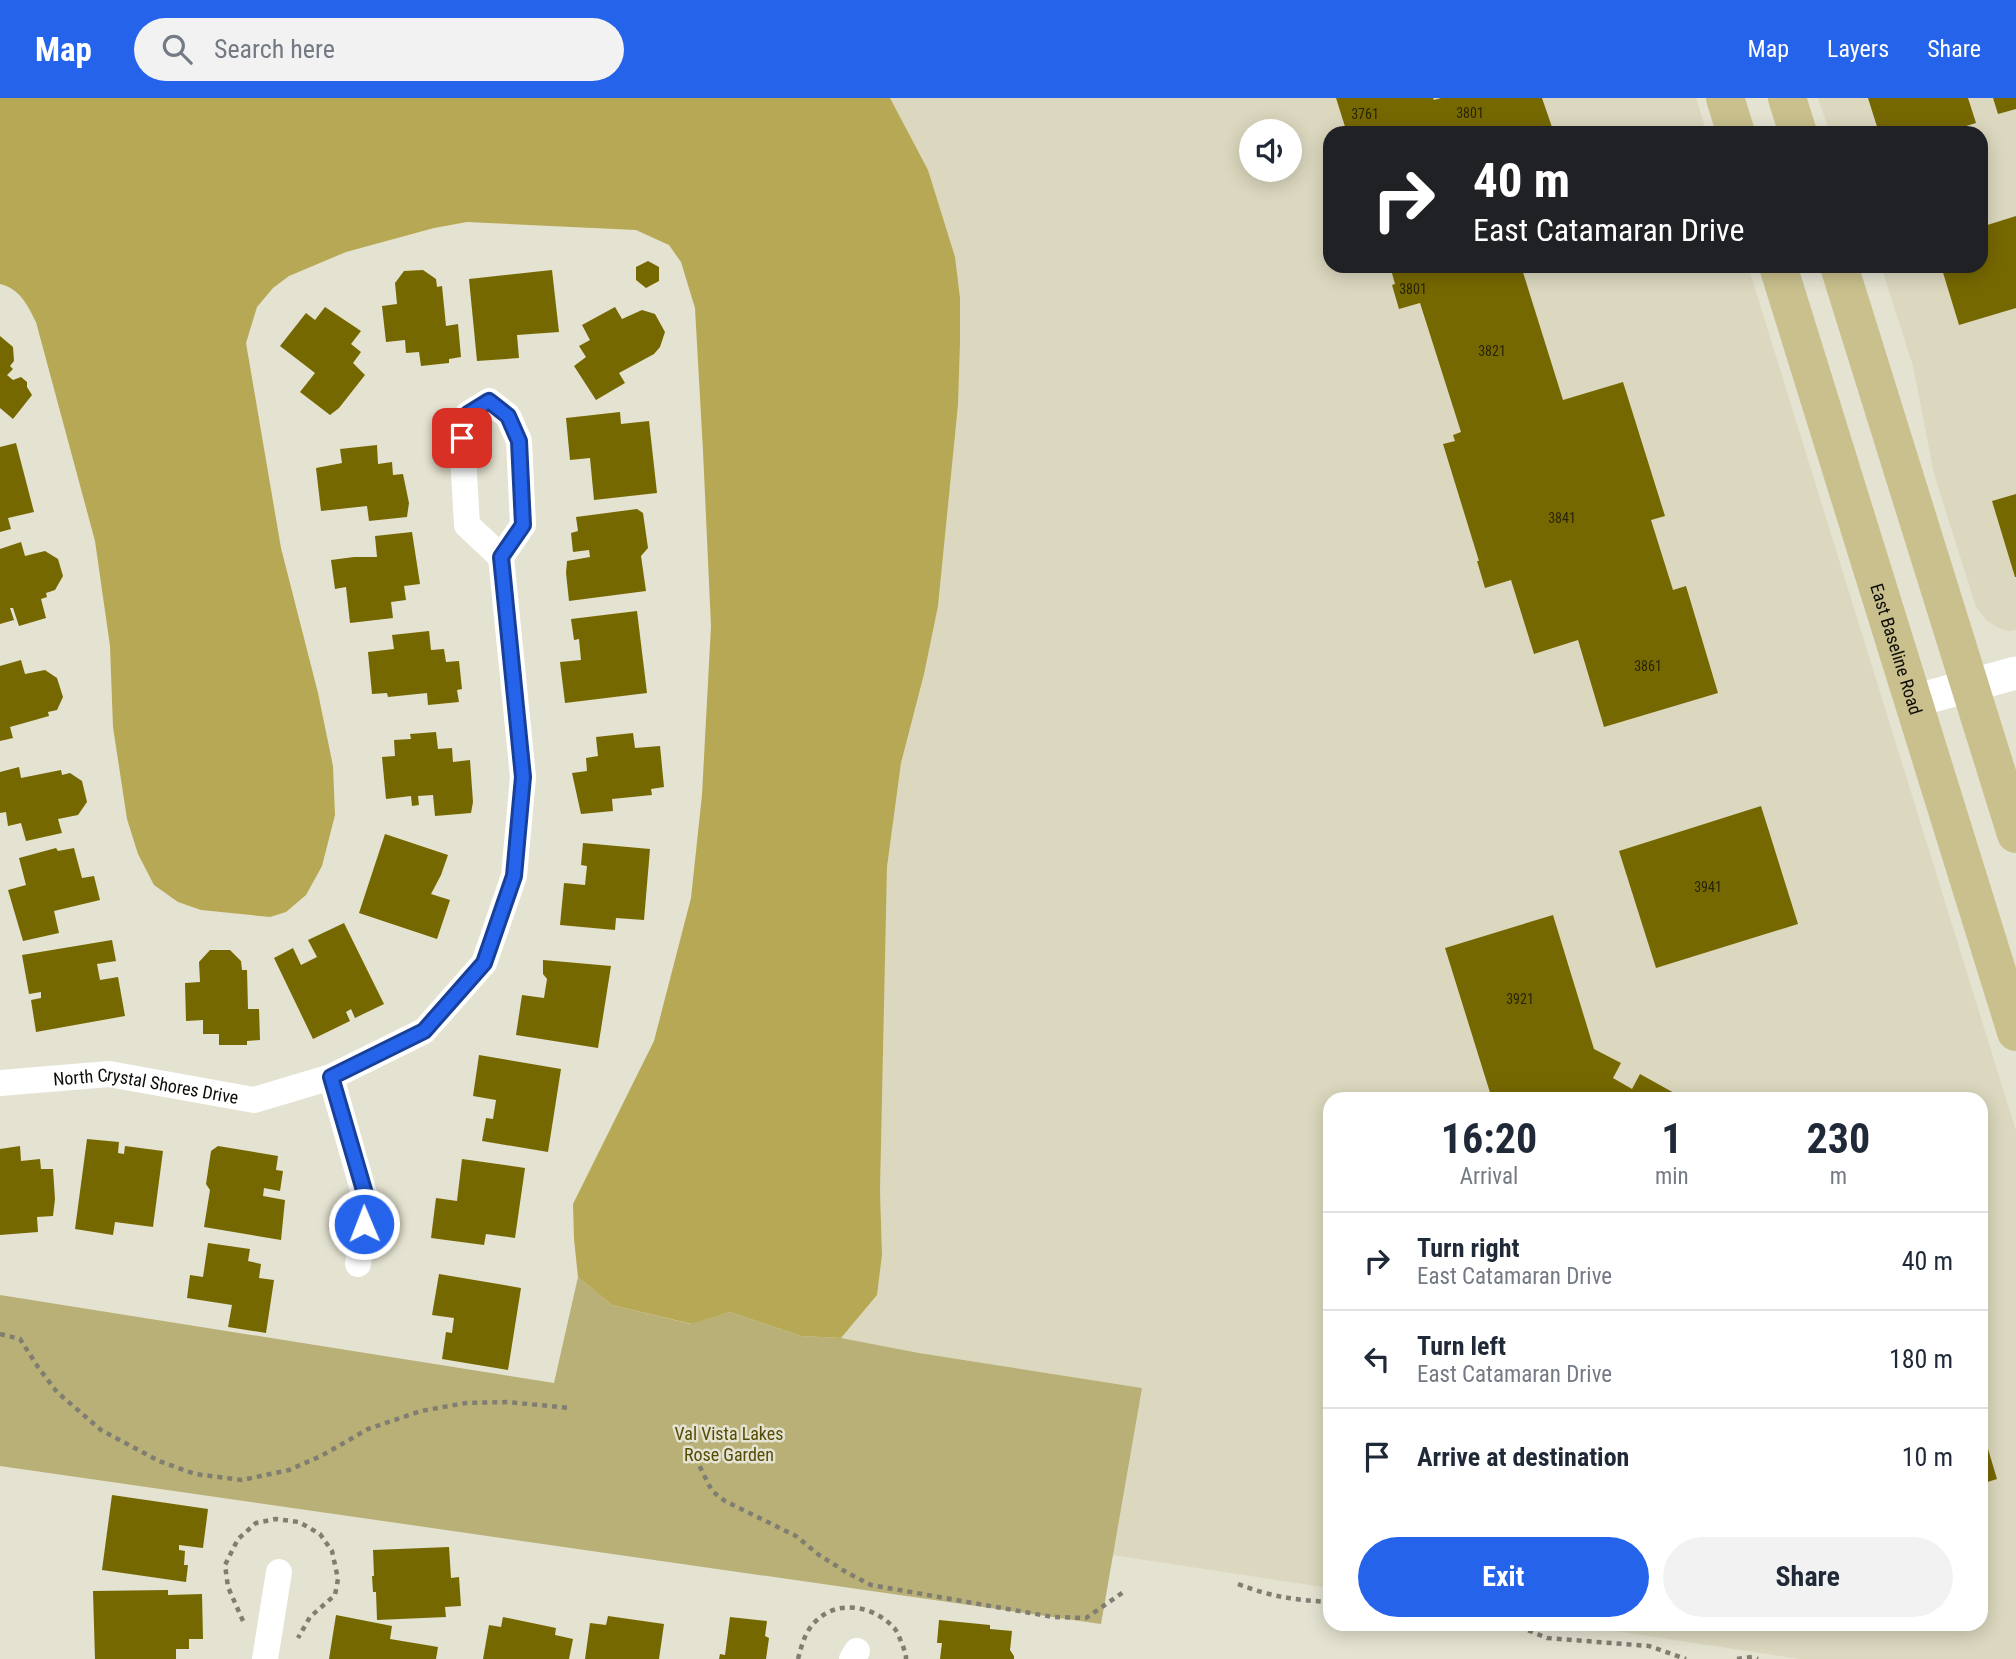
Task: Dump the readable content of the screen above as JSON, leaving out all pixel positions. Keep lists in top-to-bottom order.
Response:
{
  "streets": {
    "main road": ["East Baseline Road"],
    "street": ["North Crystal Shores Drive"]
  },
  "parks": ["Val Vista Lakes Rose Garden"],
  "house_numbers": [
    "3801",
    "3761",
    "3801",
    "3821",
    "3841",
    "3861",
    "3941",
    "3921"
  ],
  "page": {
    "header": "Map",
    "search": "Search here",
    "nav": ["Map", "Layers", "Share"],
    "turn": ["40 m", "East Catamaran Drive"],
    "eta": [
      "16:20",
      "Arrival",
      "1",
      "min",
      "230",
      "m"
    ],
    "list": [
      {
        "name": "Turn right",
        "note": "East Catamaran Drive",
        "value": "40 m"
      },
      {
        "name": "Turn left",
        "note": "East Catamaran Drive",
        "value": "180 m"
      },
      {
        "name": "Arrive at destination",
        "value": "10 m"
      }
    ],
    "buttons": ["Exit", "Share"]
  }
}
